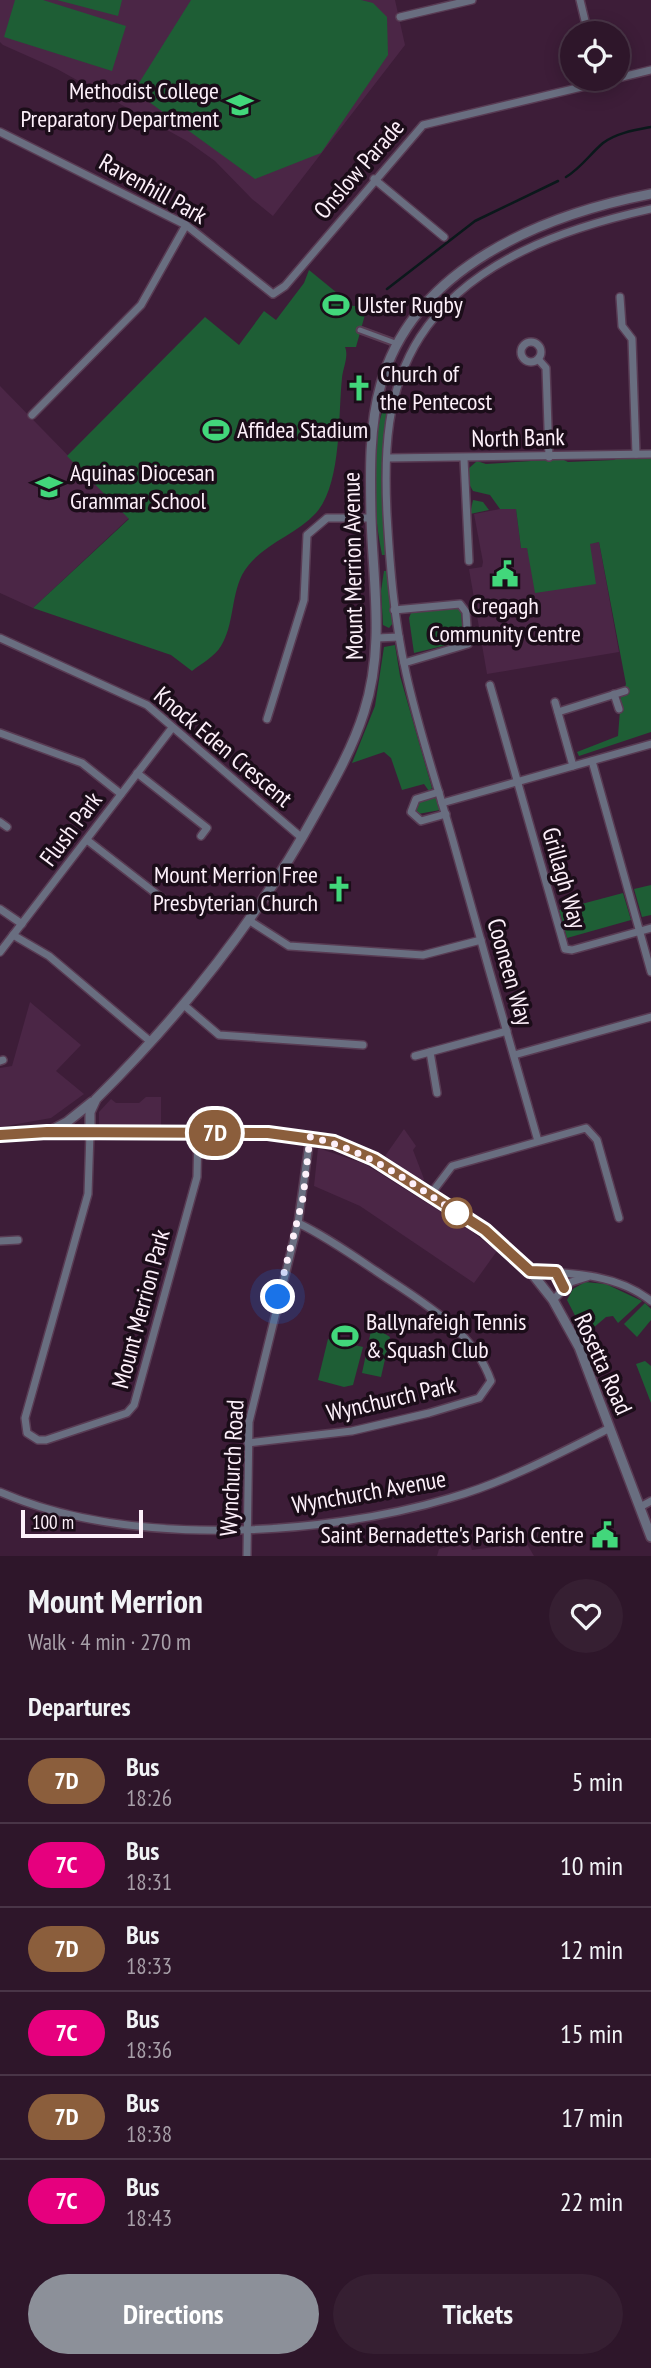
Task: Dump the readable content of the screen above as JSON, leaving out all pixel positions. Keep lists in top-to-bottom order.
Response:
{
  "streets": {
    "street": [
      "Onslow Parade",
      "Ravenhill Park",
      "North Bank",
      "Mount Merrion Avenue",
      "Knock Eden Crescent",
      "Flush Park",
      "Grillagh Way",
      "Cooneen Way",
      "Mount Merrion Park",
      "Rosetta Road",
      "Wynchurch Park",
      "Wynchurch Road",
      "Wynchurch Avenue"
    ]
  },
  "crossings": [
    ["Onslow Parade", "Ravenhill Park"],
    ["North Bank", "Mount Merrion Avenue"],
    ["Mount Merrion Avenue", "Knock Eden Crescent"],
    ["Mount Merrion Avenue", "Cooneen Way"],
    ["Mount Merrion Avenue", "Rosetta Road"],
    ["Knock Eden Crescent", "Flush Park"],
    ["Mount Merrion Park", "Rosetta Road"],
    ["Rosetta Road", "Wynchurch Road"],
    ["Rosetta Road", "Wynchurch Avenue"],
    ["Wynchurch Park", "Wynchurch Road"],
    ["Wynchurch Road", "Wynchurch Avenue"]
  ],
  "places": {
    "school or university": ["Methodist College Preparatory Department", "Aquinas Diocesan Grammar School"],
    "sports": ["Ulster Rugby", "Affidea Stadium", "Ballynafeigh Tennis & Squash Club"],
    "church": ["Church of the Pentecost", "Mount Merrion Free Presbyterian Church"],
    "public building": ["Cregagh Community Centre", "Saint Bernadette's Parish Centre"]
  },
  "lines": ["bus line 7D"],
  "scale_bar": "100 m",
  "page": {
    "on_map": "7D",
    "scale": "100 m",
    "heading": [
      ["Mount Merrion", "Walk · 4 min · 270 m"],
      "Departures"
    ],
    "list": [
      {
        "mark": "7D",
        "name": "Bus",
        "note": "18:26",
        "value": "5 min"
      },
      {
        "mark": "7C",
        "name": "Bus",
        "note": "18:31",
        "value": "10 min"
      },
      {
        "mark": "7D",
        "name": "Bus",
        "note": "18:33",
        "value": "12 min"
      },
      {
        "mark": "7C",
        "name": "Bus",
        "note": "18:36",
        "value": "15 min"
      },
      {
        "mark": "7D",
        "name": "Bus",
        "note": "18:38",
        "value": "17 min"
      },
      {
        "mark": "7C",
        "name": "Bus",
        "note": "18:43",
        "value": "22 min"
      }
    ],
    "buttons": ["Directions", "Tickets"]
  }
}
